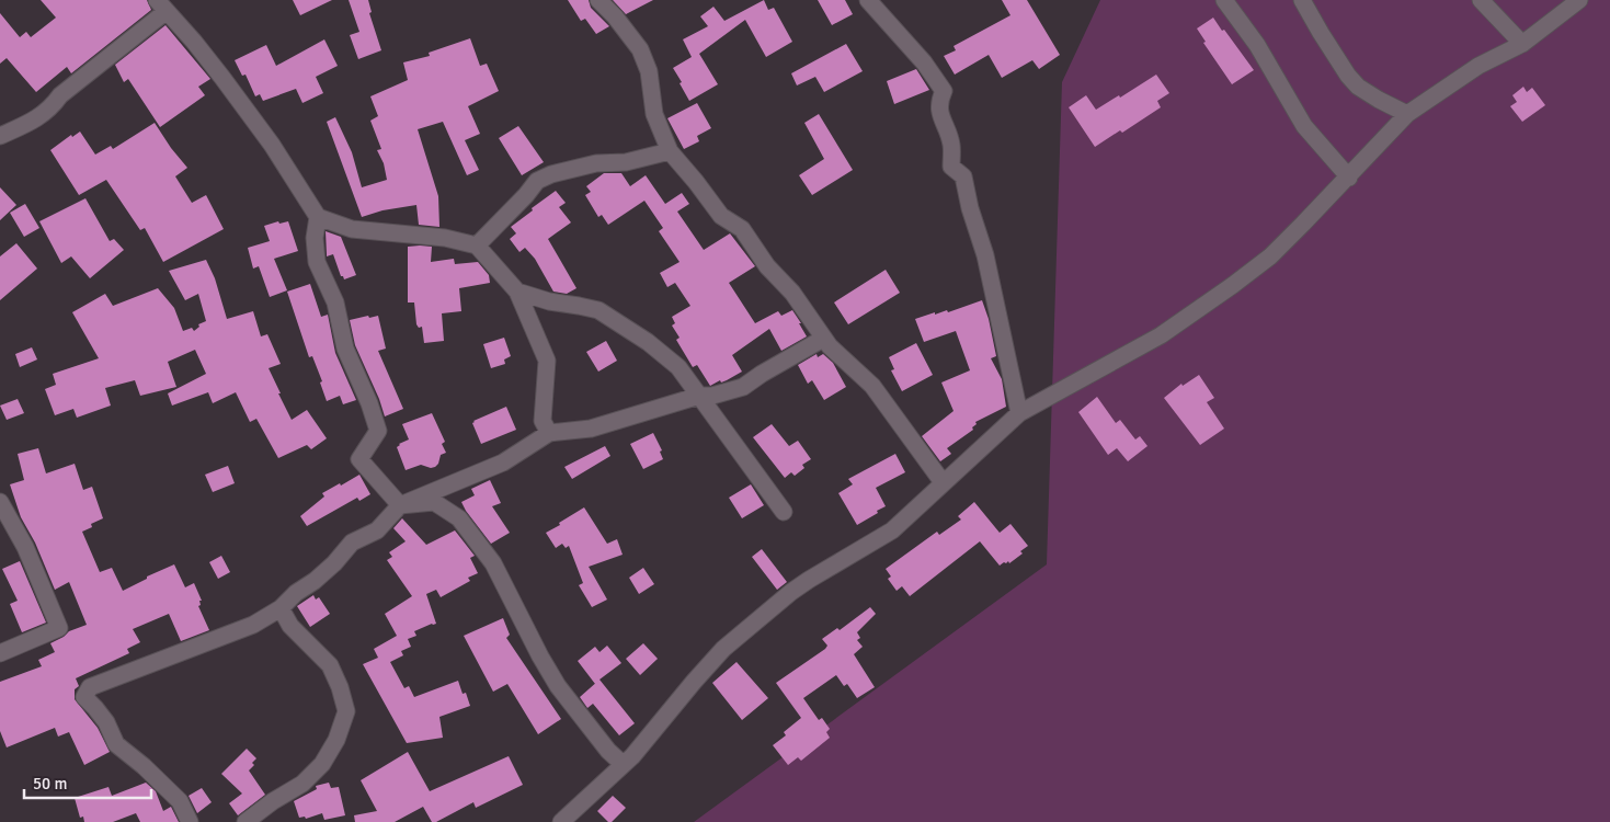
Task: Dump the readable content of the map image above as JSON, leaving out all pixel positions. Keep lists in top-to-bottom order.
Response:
{
  "scale_bar": "50 m"
}
